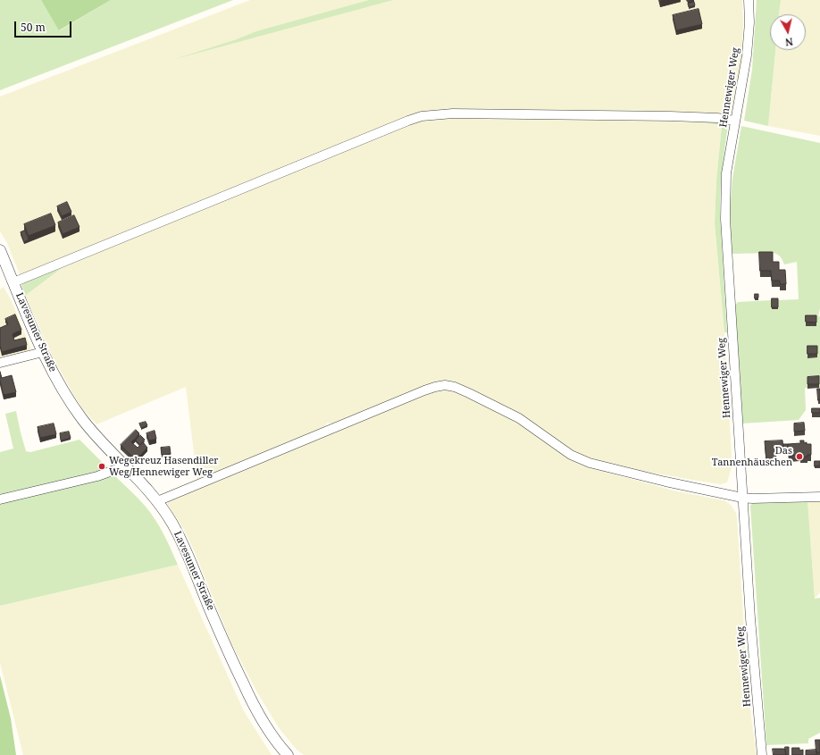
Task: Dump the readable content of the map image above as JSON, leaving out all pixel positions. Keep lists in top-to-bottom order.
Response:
{
  "streets": {
    "street": ["Hennewiger Weg", "Lavesumer Straße"]
  },
  "places": ["Das Tannenhäuschen", "Wegekreuz Hasendiller Weg/Hennewiger Weg"],
  "scale_bar": "50 m",
  "north": "bottom"
}
